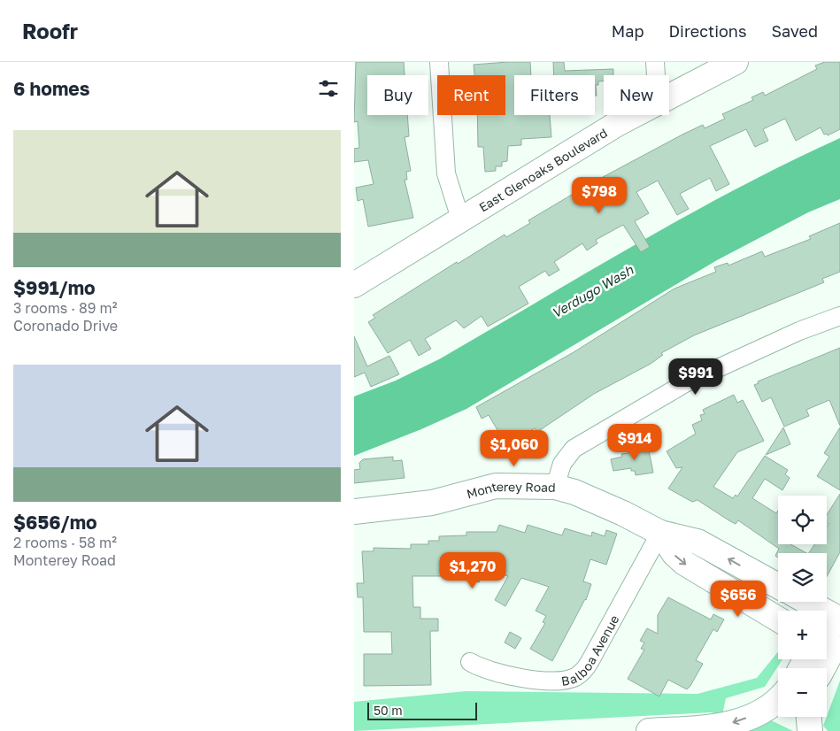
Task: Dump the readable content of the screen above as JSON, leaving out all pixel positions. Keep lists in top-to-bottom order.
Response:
{
  "streets": {
    "main road": ["East Glenoaks Boulevard", "Monterey Road"],
    "street": ["Balboa Avenue"]
  },
  "crossings": [
    ["Monterey Road", "Balboa Avenue"]
  ],
  "water": ["Verdugo Wash"],
  "scale_bar": "50 m",
  "page": {
    "header": "Roofr",
    "nav": ["Map", "Directions", "Saved"],
    "heading": "6 homes",
    "chip": [
      "Buy",
      "Rent",
      "Filters",
      "New"
    ],
    "list": [
      {
        "name": "$991/mo",
        "note": "3 rooms · 89 m² · Coronado Drive"
      },
      {
        "name": "$656/mo",
        "note": "2 rooms · 58 m² · Monterey Road"
      }
    ],
    "price": [
      "$798",
      "$991",
      "$914",
      "$1,060",
      "$1,270",
      "$656"
    ],
    "map_buttons": ["+", "−"],
    "scale": "50 m"
  }
}
